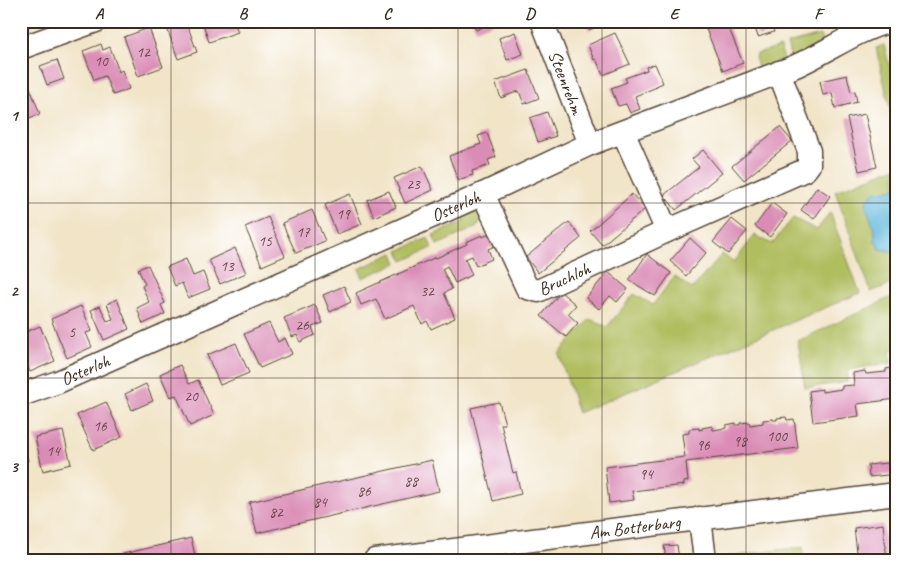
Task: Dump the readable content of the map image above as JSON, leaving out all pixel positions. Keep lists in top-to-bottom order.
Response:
{
  "streets": {
    "street": [
      "Steenrehm",
      "Osterloh",
      "Bruchloh",
      "Am Botterbarg"
    ]
  },
  "crossings": [
    ["Steenrehm", "Osterloh"],
    ["Osterloh", "Bruchloh"]
  ],
  "house_numbers": [
    "12",
    "10",
    "23",
    "19",
    "17",
    "15",
    "13",
    "32",
    "26",
    "5",
    "20",
    "16",
    "100",
    "98",
    "96",
    "14",
    "94",
    "88",
    "86",
    "84",
    "82"
  ],
  "grid": {
    "columns": [
      "A",
      "B",
      "C",
      "D",
      "E",
      "F"
    ],
    "rows": ["1", "2", "3"]
  }
}
